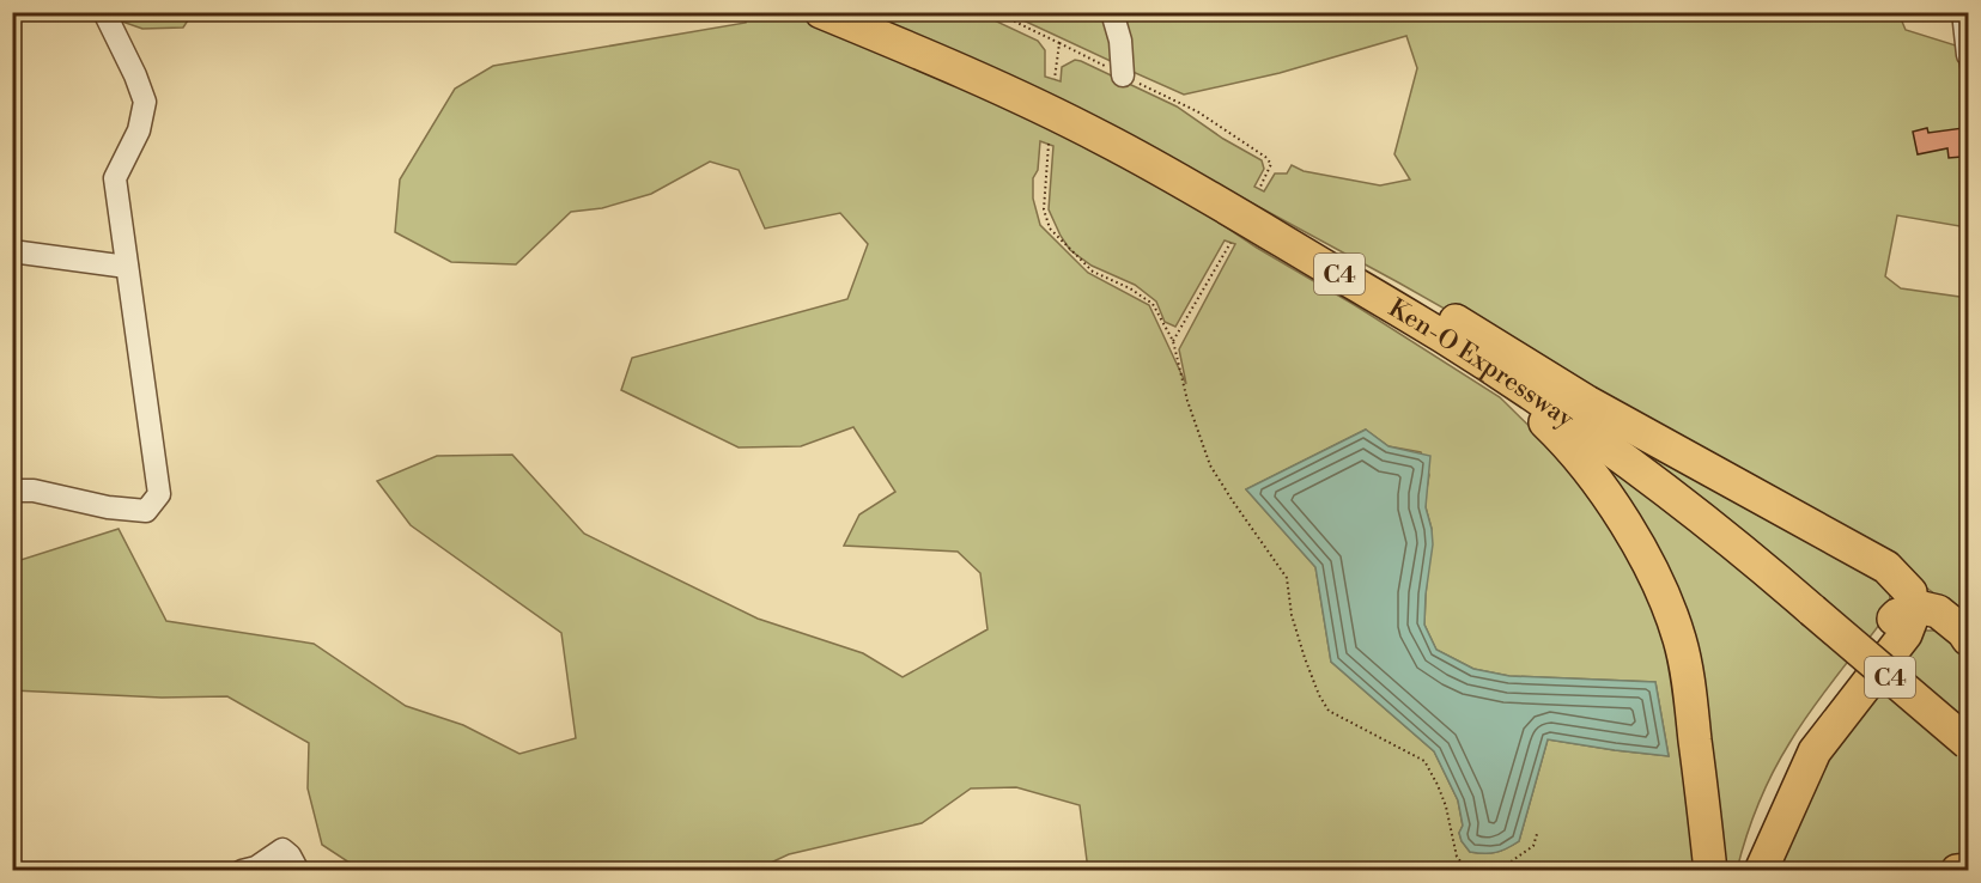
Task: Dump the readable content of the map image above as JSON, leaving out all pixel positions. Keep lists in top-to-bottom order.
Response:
{
  "streets": {
    "highway": ["C4", "Ken-O Expressway"]
  }
}
